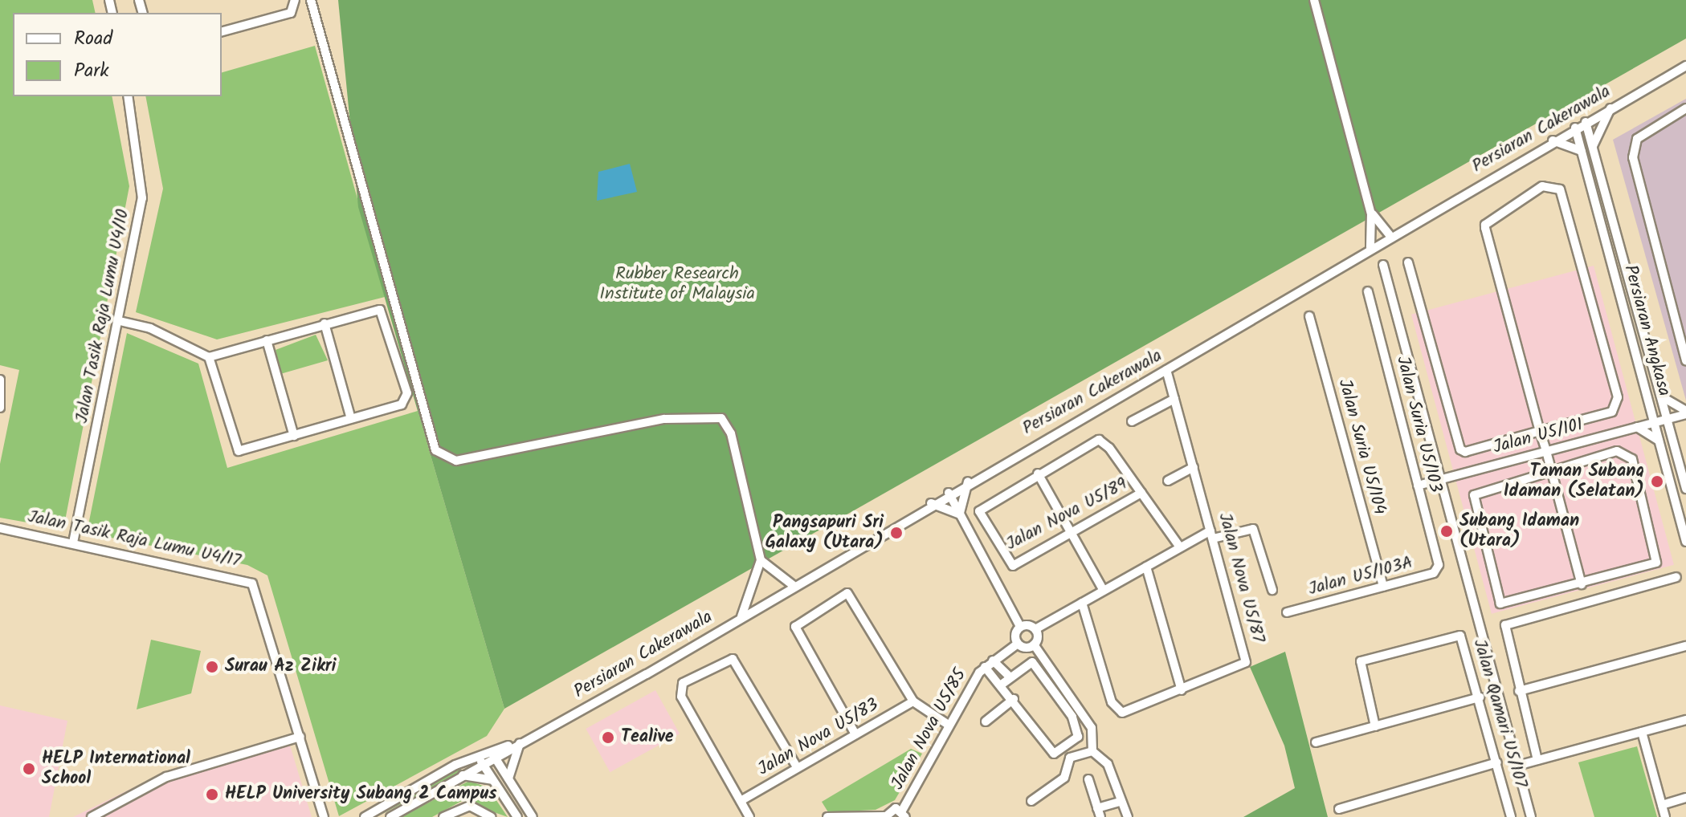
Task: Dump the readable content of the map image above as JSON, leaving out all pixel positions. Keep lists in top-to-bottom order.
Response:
{
  "streets": {
    "street": [
      "Persiaran Cakerawala",
      "Jalan Tasik Raja Lumu U4/10",
      "Persiaran Angkasa",
      "Jalan Suria U5/103",
      "Jalan U5/101",
      "Jalan Suria U5/104",
      "Jalan Nova U5/89",
      "Jalan Tasik Raja Lumu U4/17",
      "Jalan U5/103A",
      "Jalan Nova U5/87",
      "Jalan Qamari U5/107",
      "Jalan Nova U5/85",
      "Jalan Nova U5/83"
    ]
  },
  "crossings": [
    ["Persiaran Cakerawala", "Persiaran Angkasa"],
    ["Persiaran Cakerawala", "Jalan Nova U5/87"],
    ["Jalan Tasik Raja Lumu U4/10", "Jalan Tasik Raja Lumu U4/17"],
    ["Persiaran Angkasa", "Jalan U5/101"],
    ["Jalan Suria U5/103", "Jalan U5/101"],
    ["Jalan Suria U5/103", "Jalan U5/103A"],
    ["Jalan Suria U5/104", "Jalan U5/103A"]
  ],
  "parks": ["Rubber Research Institute of Malaysia"],
  "places": [
    "Taman Subang Idaman (Selatan)",
    "Subang Idaman (Utara)",
    "Pangsapuri Sri Galaxy (Utara)",
    "Surau Az Zikri",
    "Tealive",
    "HELP International School",
    "HELP University Subang 2 Campus"
  ],
  "legend": ["Road", "Park"]
}
